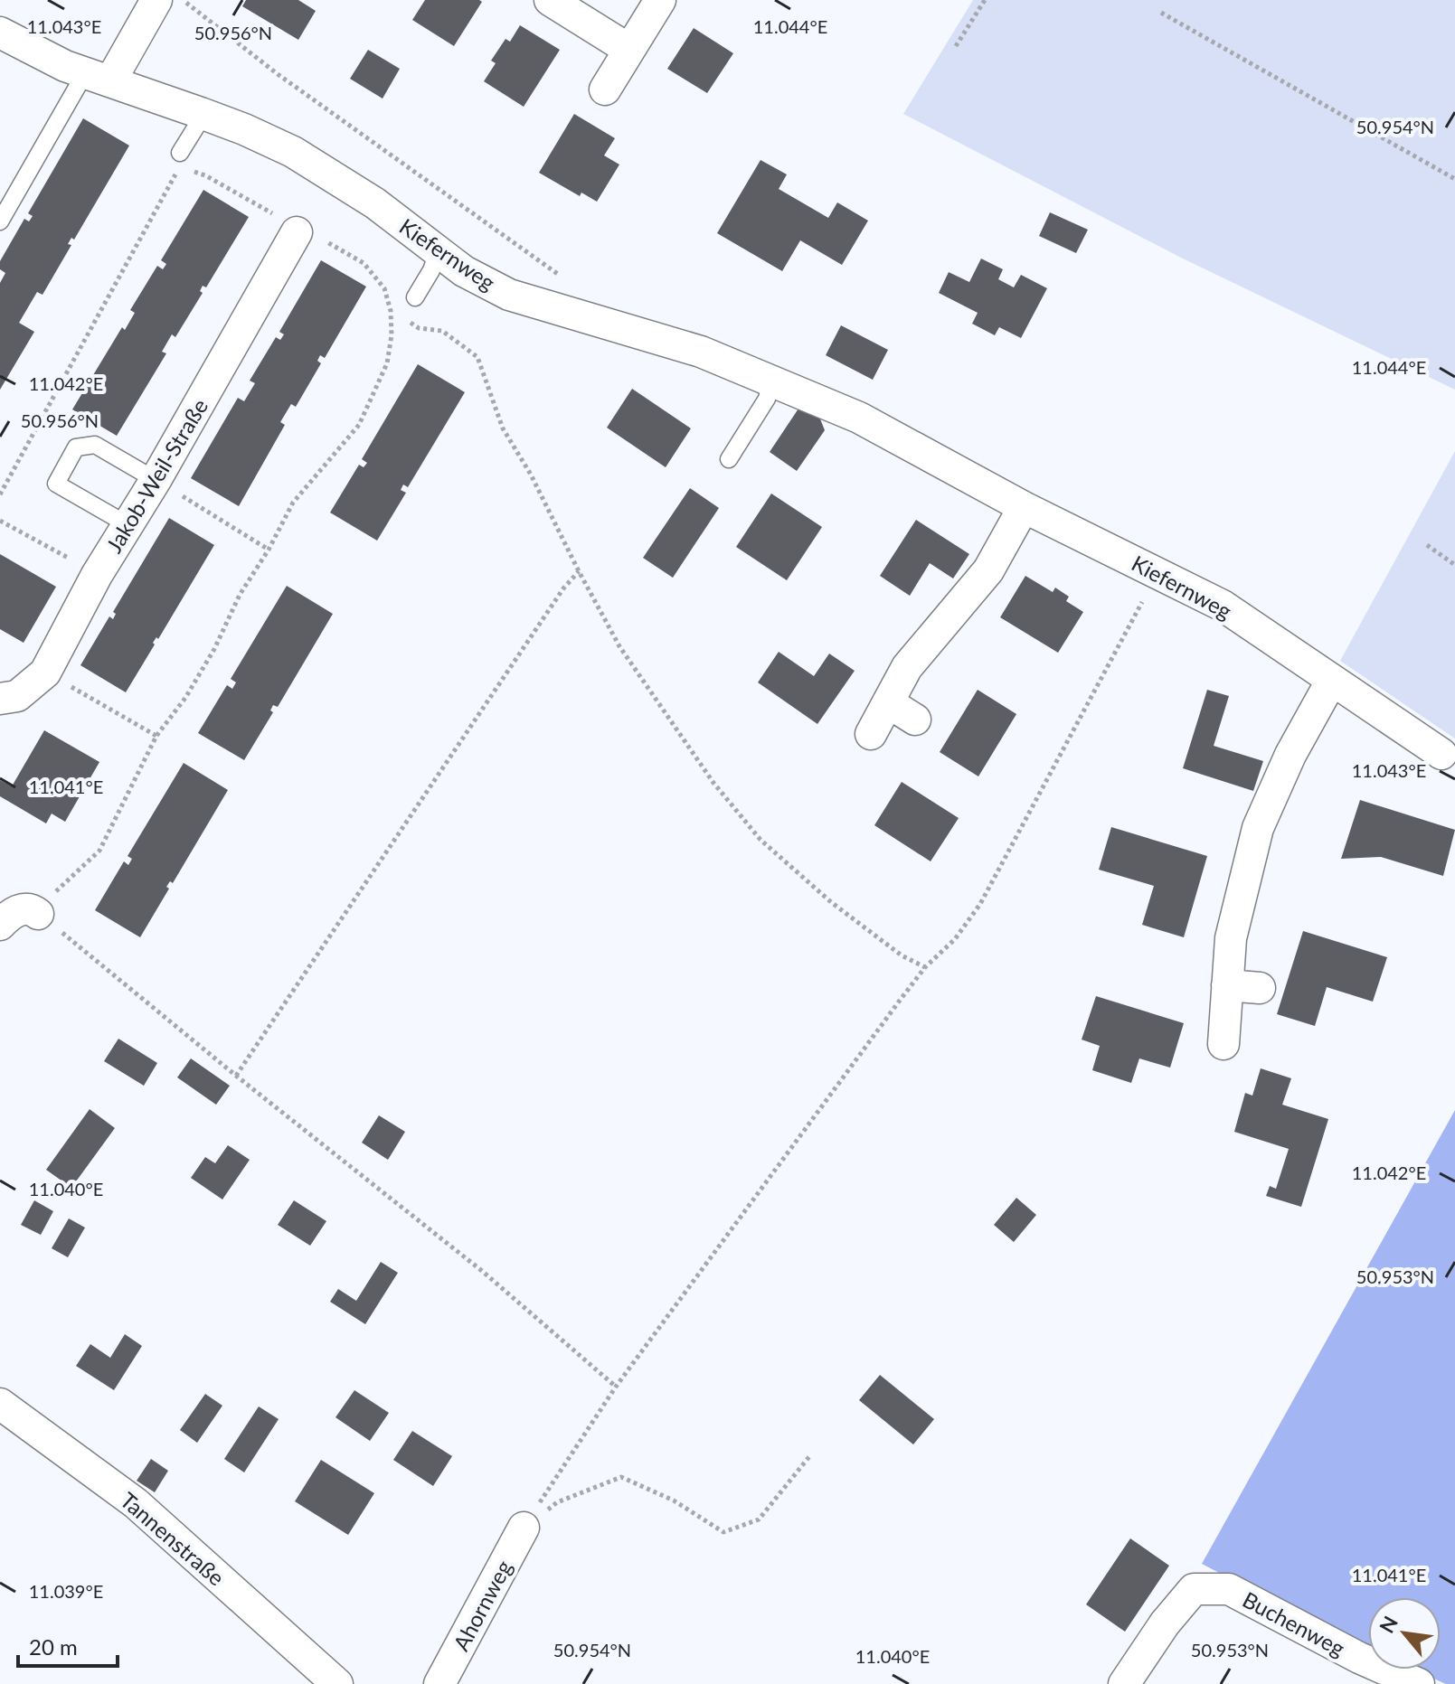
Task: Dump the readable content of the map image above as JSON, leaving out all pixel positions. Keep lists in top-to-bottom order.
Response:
{
  "streets": {
    "street": [
      "Kiefernweg",
      "Jakob-Weil-Straße",
      "Tannenstraße",
      "Ahornweg",
      "Buchenweg"
    ]
  },
  "scale_bar": "20 m",
  "north": "top left",
  "coordinates": [
    "11.043°E",
    "11.044°E",
    "50.956°N",
    "50.954°N",
    "11.042°E",
    "11.041°E",
    "11.040°E",
    "50.953°N",
    "11.039°E"
  ]
}
